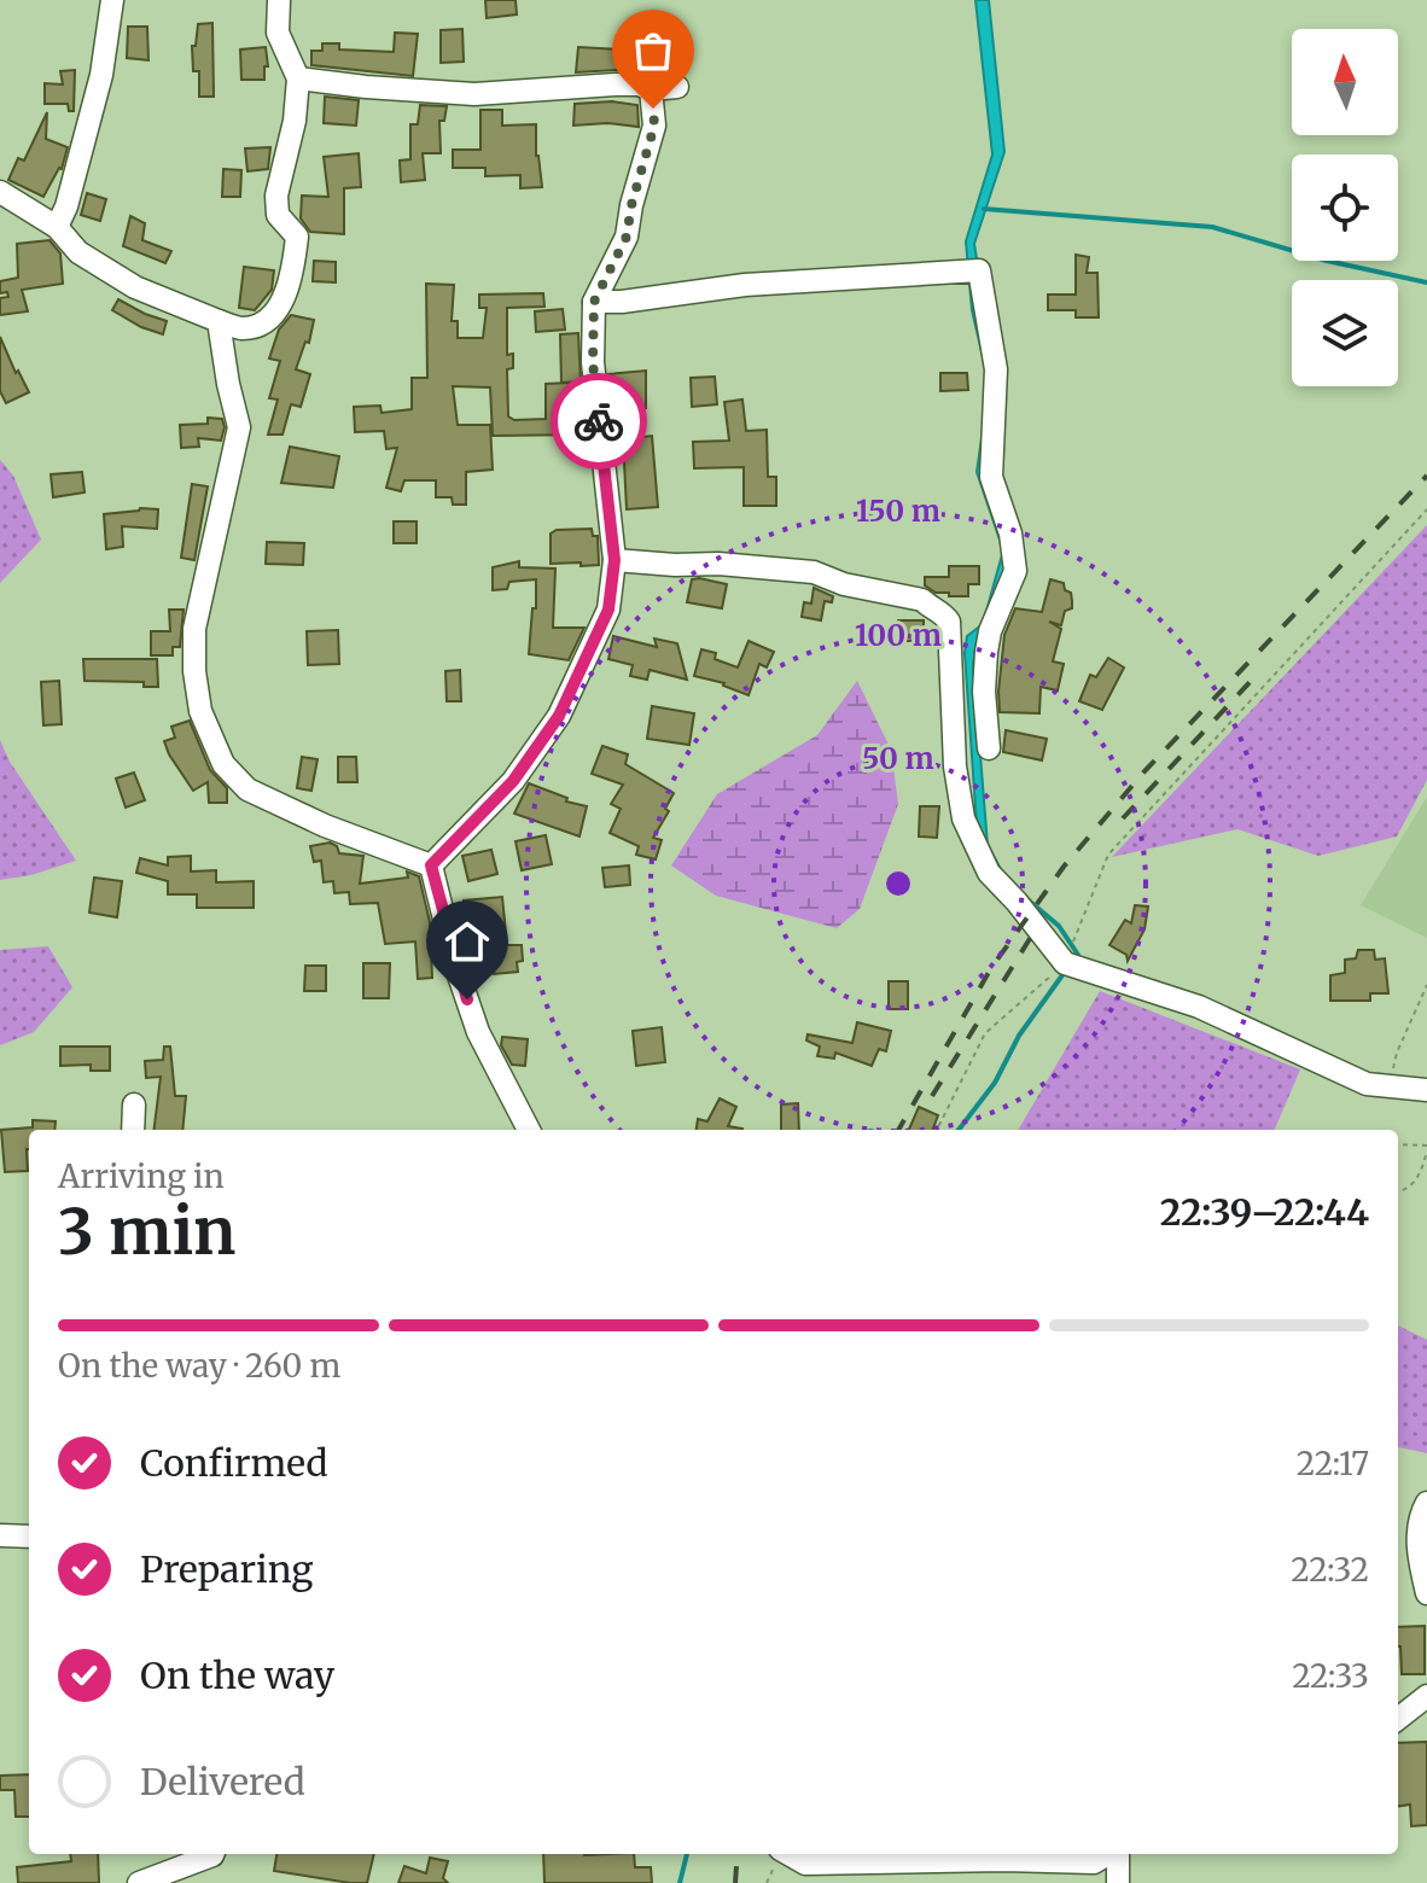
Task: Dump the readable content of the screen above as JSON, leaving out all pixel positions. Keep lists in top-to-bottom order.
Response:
{
  "north": "top",
  "page": {
    "heading": ["3 min", "Arriving in", "22:39–22:44"],
    "bar": "On the way · 260 m",
    "list": [
      ["Confirmed", "22:17"],
      ["Preparing", "22:32"],
      ["On the way", "22:33"],
      "Delivered"
    ]
  },
  "rings": ["150 m", "100 m", "50 m"]
}
